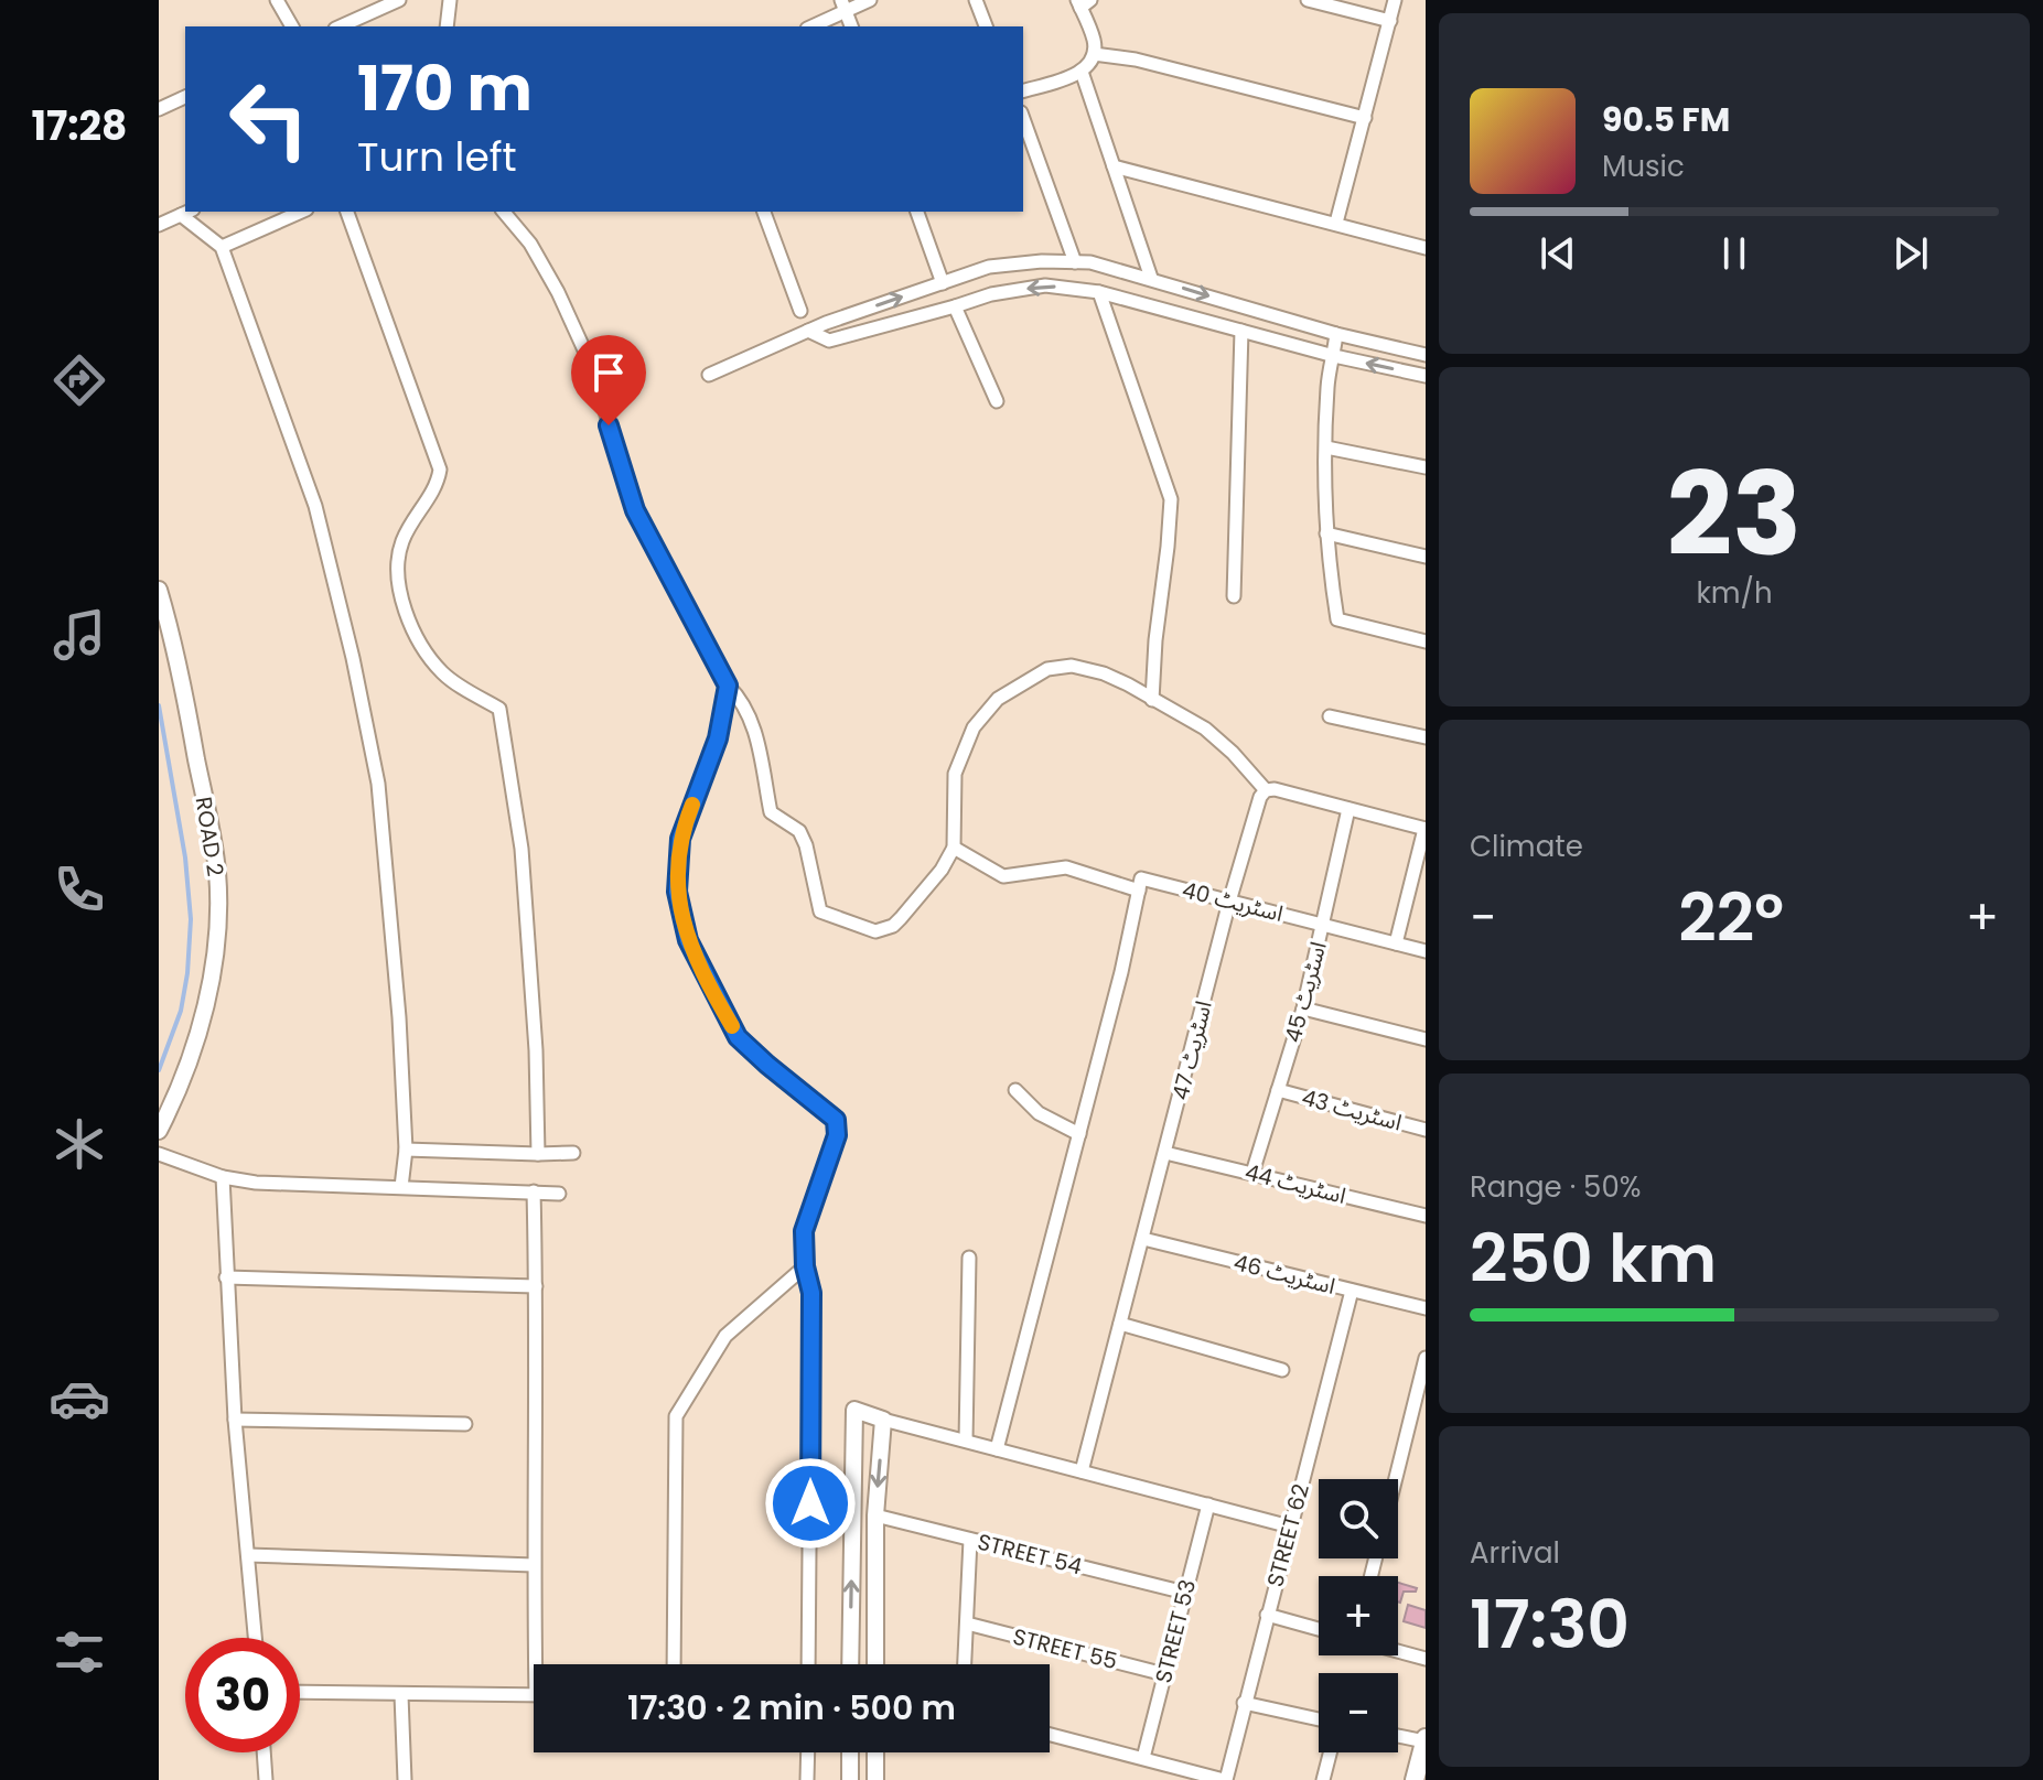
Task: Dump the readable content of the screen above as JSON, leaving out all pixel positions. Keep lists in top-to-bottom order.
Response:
{
  "streets": {
    "street": [
      "ROAD 2",
      "اسٹریٹ 40",
      "اسٹریٹ 45",
      "اسٹریٹ 47",
      "اسٹریٹ 43",
      "اسٹریٹ 44",
      "اسٹریٹ 46",
      "STREET 62",
      "STREET 54",
      "STREET 53",
      "STREET 55"
    ]
  },
  "crossings": [
    ["اسٹریٹ 40", "اسٹریٹ 45"],
    ["اسٹریٹ 40", "اسٹریٹ 47"],
    ["اسٹریٹ 45", "اسٹریٹ 43"],
    ["اسٹریٹ 45", "اسٹریٹ 44"],
    ["اسٹریٹ 47", "اسٹریٹ 44"],
    ["اسٹریٹ 47", "اسٹریٹ 46"],
    ["اسٹریٹ 46", "STREET 62"],
    ["STREET 54", "STREET 53"],
    ["STREET 53", "STREET 55"]
  ],
  "page": {
    "tabs": "17:28",
    "turn": ["170 m", "Turn left"],
    "song": ["90.5 FM", "Music"],
    "tile": [
      ["23", "km/h"],
      "Climate",
      ["Range · 50%", "250 km"],
      ["Arrival", "17:30"]
    ],
    "heat": ["−", "22°", "+"],
    "map_buttons": ["+", "−"],
    "limit": "30",
    "trip": "17:30 · 2 min · 500 m"
  }
}
